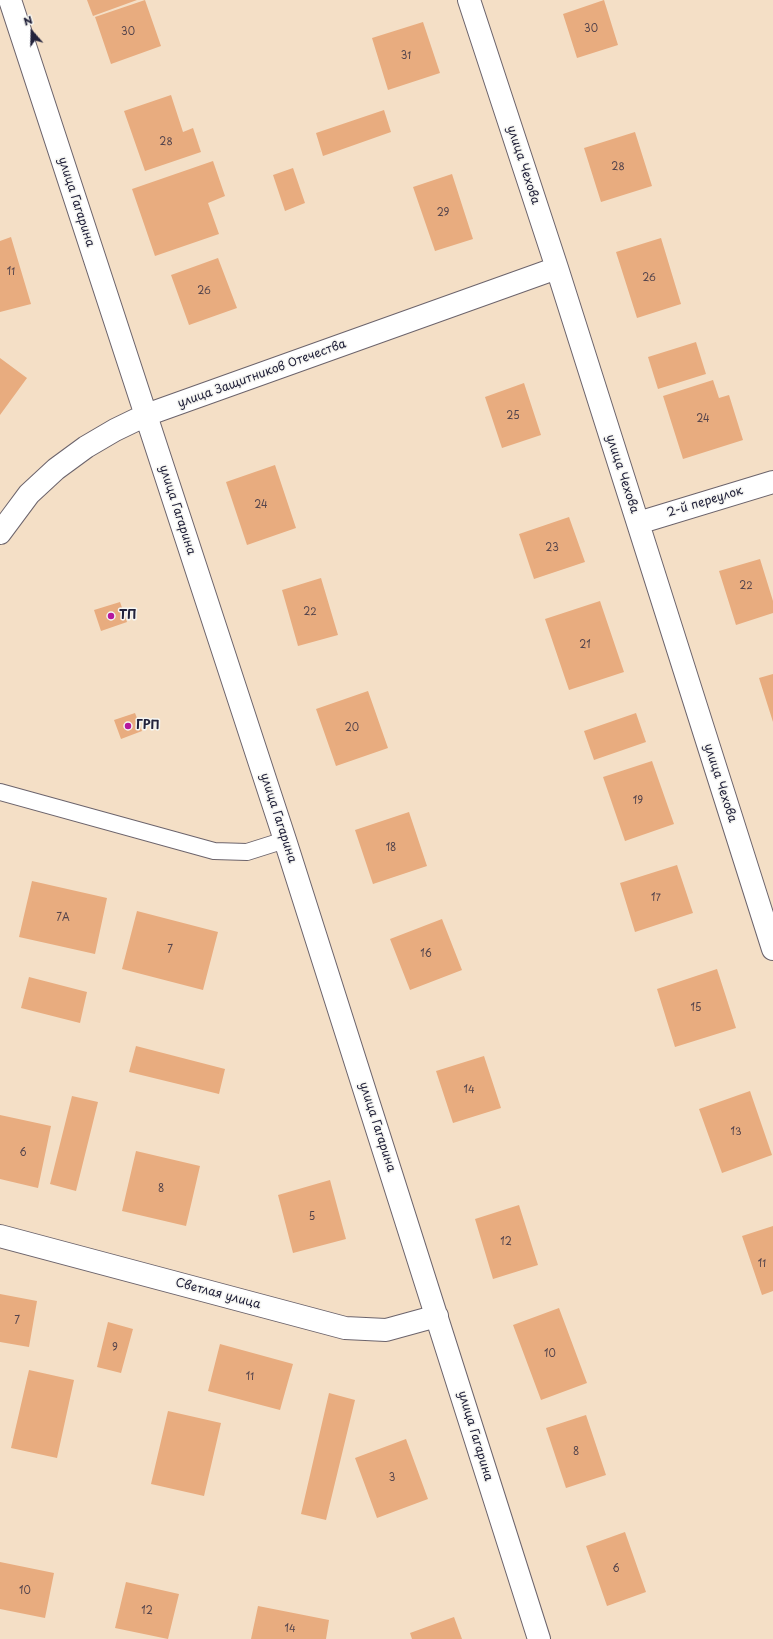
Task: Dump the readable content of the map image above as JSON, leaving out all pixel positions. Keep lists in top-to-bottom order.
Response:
{
  "streets": {
    "street": [
      "улица Чехова",
      "улица Гагарина",
      "улица Защитников Отечества",
      "2-й переулок",
      "Светлая улица"
    ]
  },
  "crossings": [
    ["улица Чехова", "улица Защитников Отечества"],
    ["улица Чехова", "2-й переулок"],
    ["улица Гагарина", "улица Защитников Отечества"],
    ["улица Гагарина", "Светлая улица"]
  ],
  "places": ["ТП", "ГРП"],
  "house_numbers": [
    "30",
    "30",
    "31",
    "28",
    "28",
    "29",
    "11",
    "26",
    "26",
    "25",
    "24",
    "24",
    "23",
    "22",
    "22",
    "21",
    "20",
    "19",
    "18",
    "17",
    "7А",
    "7",
    "16",
    "15",
    "14",
    "13",
    "6",
    "8",
    "5",
    "12",
    "11",
    "7",
    "9",
    "10",
    "11",
    "8",
    "3",
    "6",
    "10",
    "12",
    "14"
  ],
  "north": "top"
}
